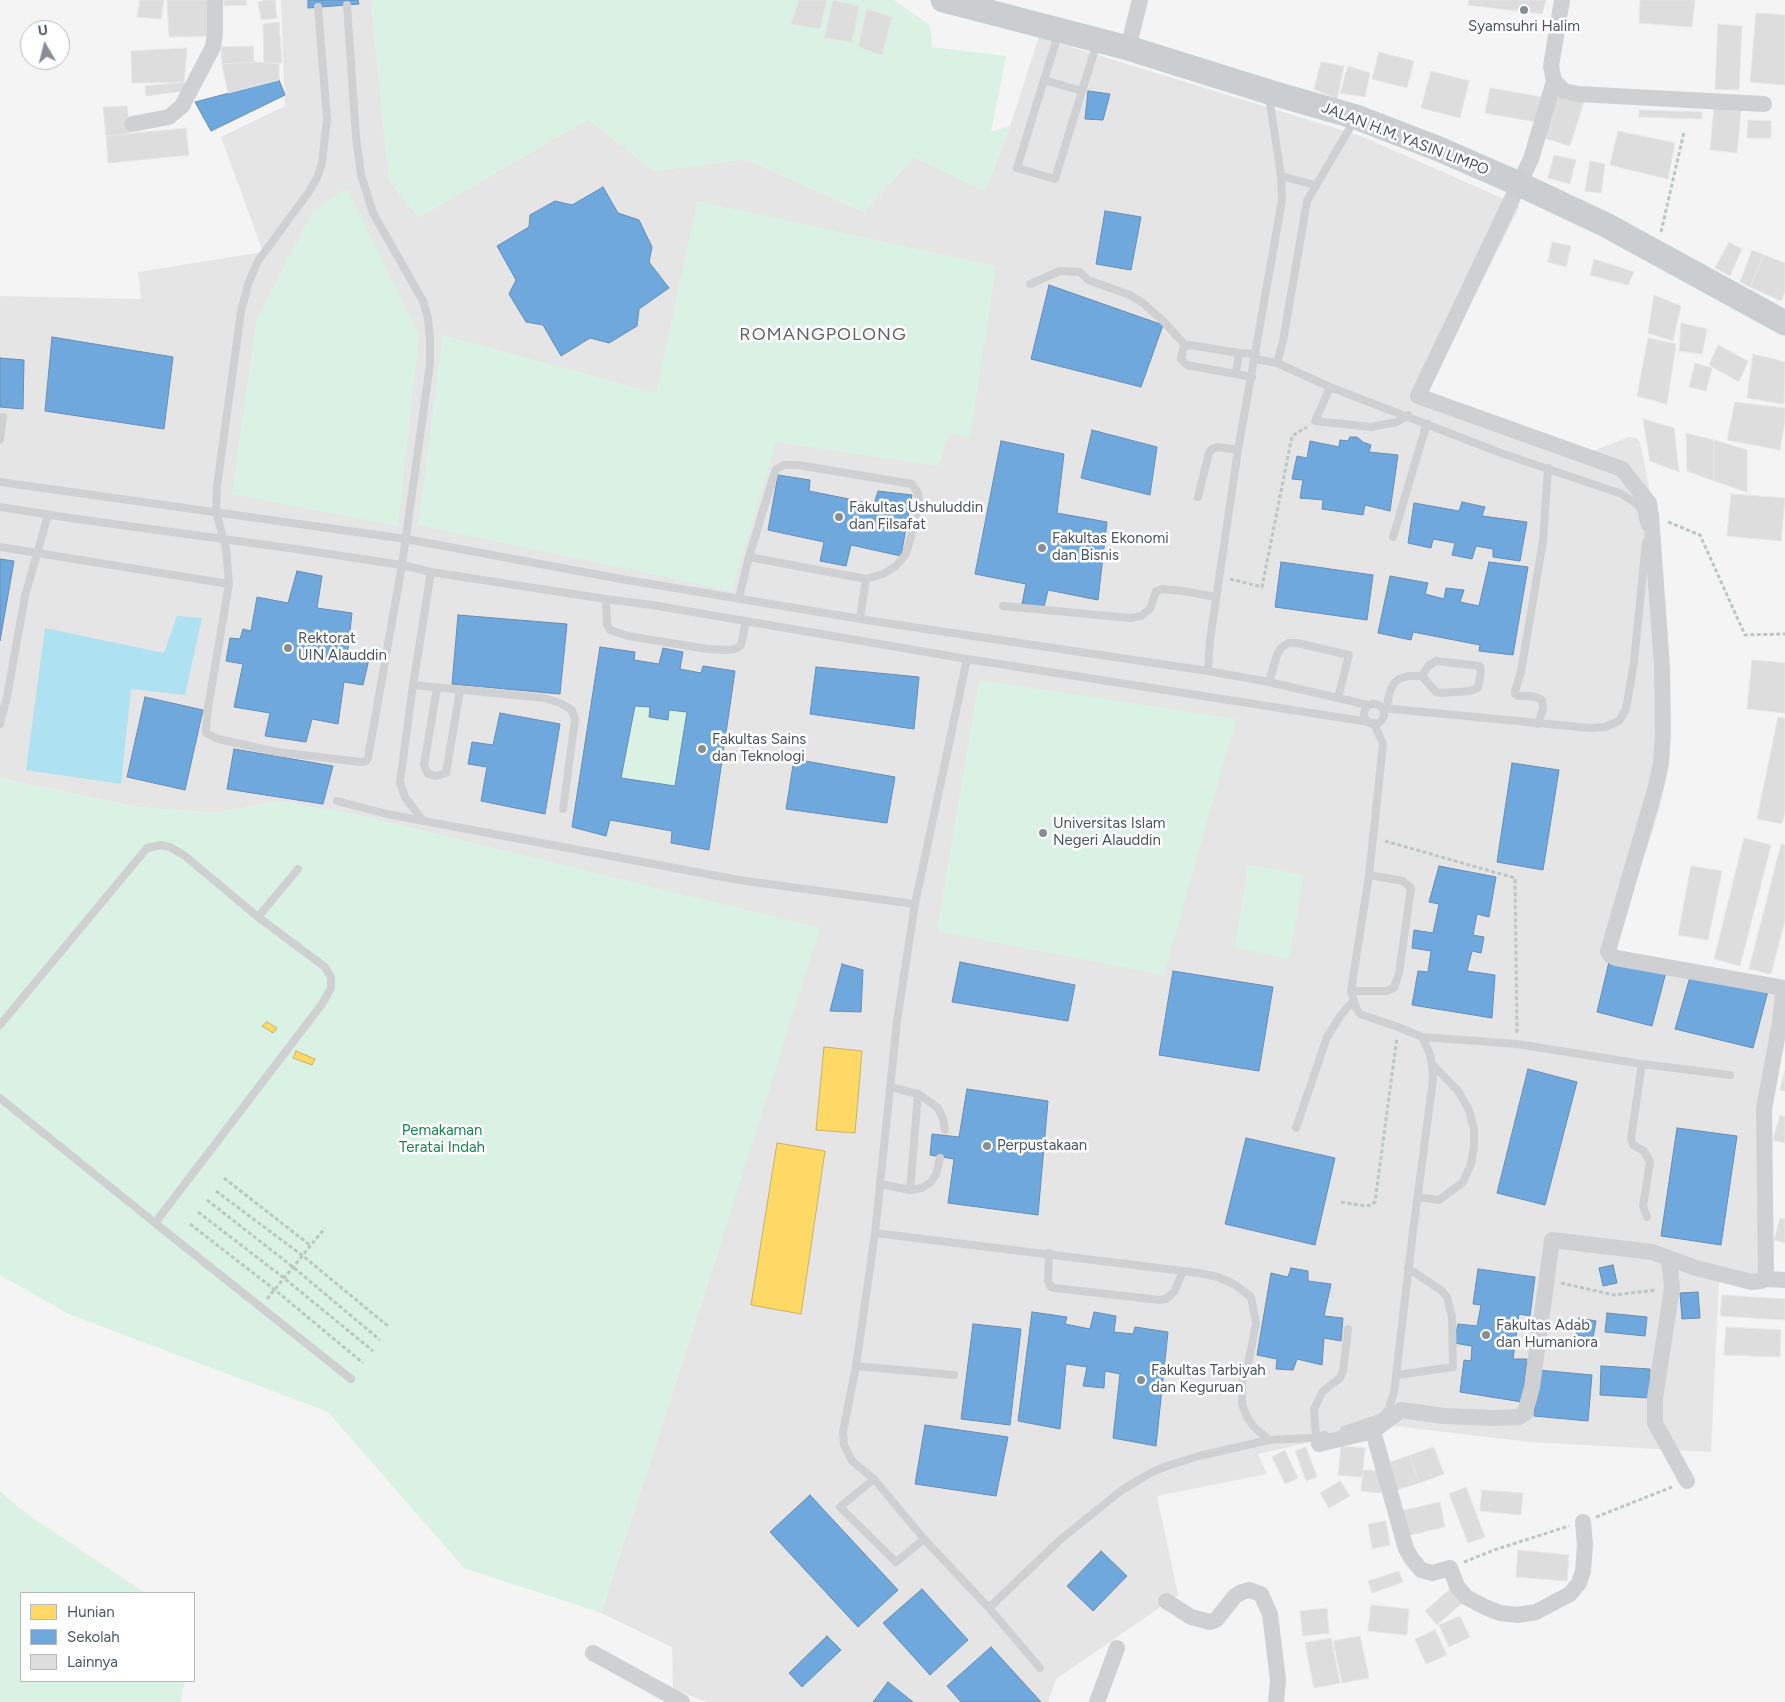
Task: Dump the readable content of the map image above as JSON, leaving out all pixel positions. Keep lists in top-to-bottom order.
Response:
{
  "streets": {
    "main road": ["JALAN H.M. YASIN LIMPO"]
  },
  "districts": ["ROMANGPOLONG"],
  "parks": ["Pemakaman Teratai Indah"],
  "places": [
    "Syamsuhri Halim",
    "Fakultas Ushuluddin dan Filsafat",
    "Fakultas Ekonomi dan Bisnis",
    "Rektorat UIN Alauddin",
    "Fakultas Sains dan Teknologi",
    "Universitas Islam Negeri Alauddin",
    "Perpustakaan",
    "Fakultas Adab dan Humaniora",
    "Fakultas Tarbiyah dan Keguruan"
  ],
  "legend": ["Hunian", "Sekolah", "Lainnya"],
  "north": "top"
}
